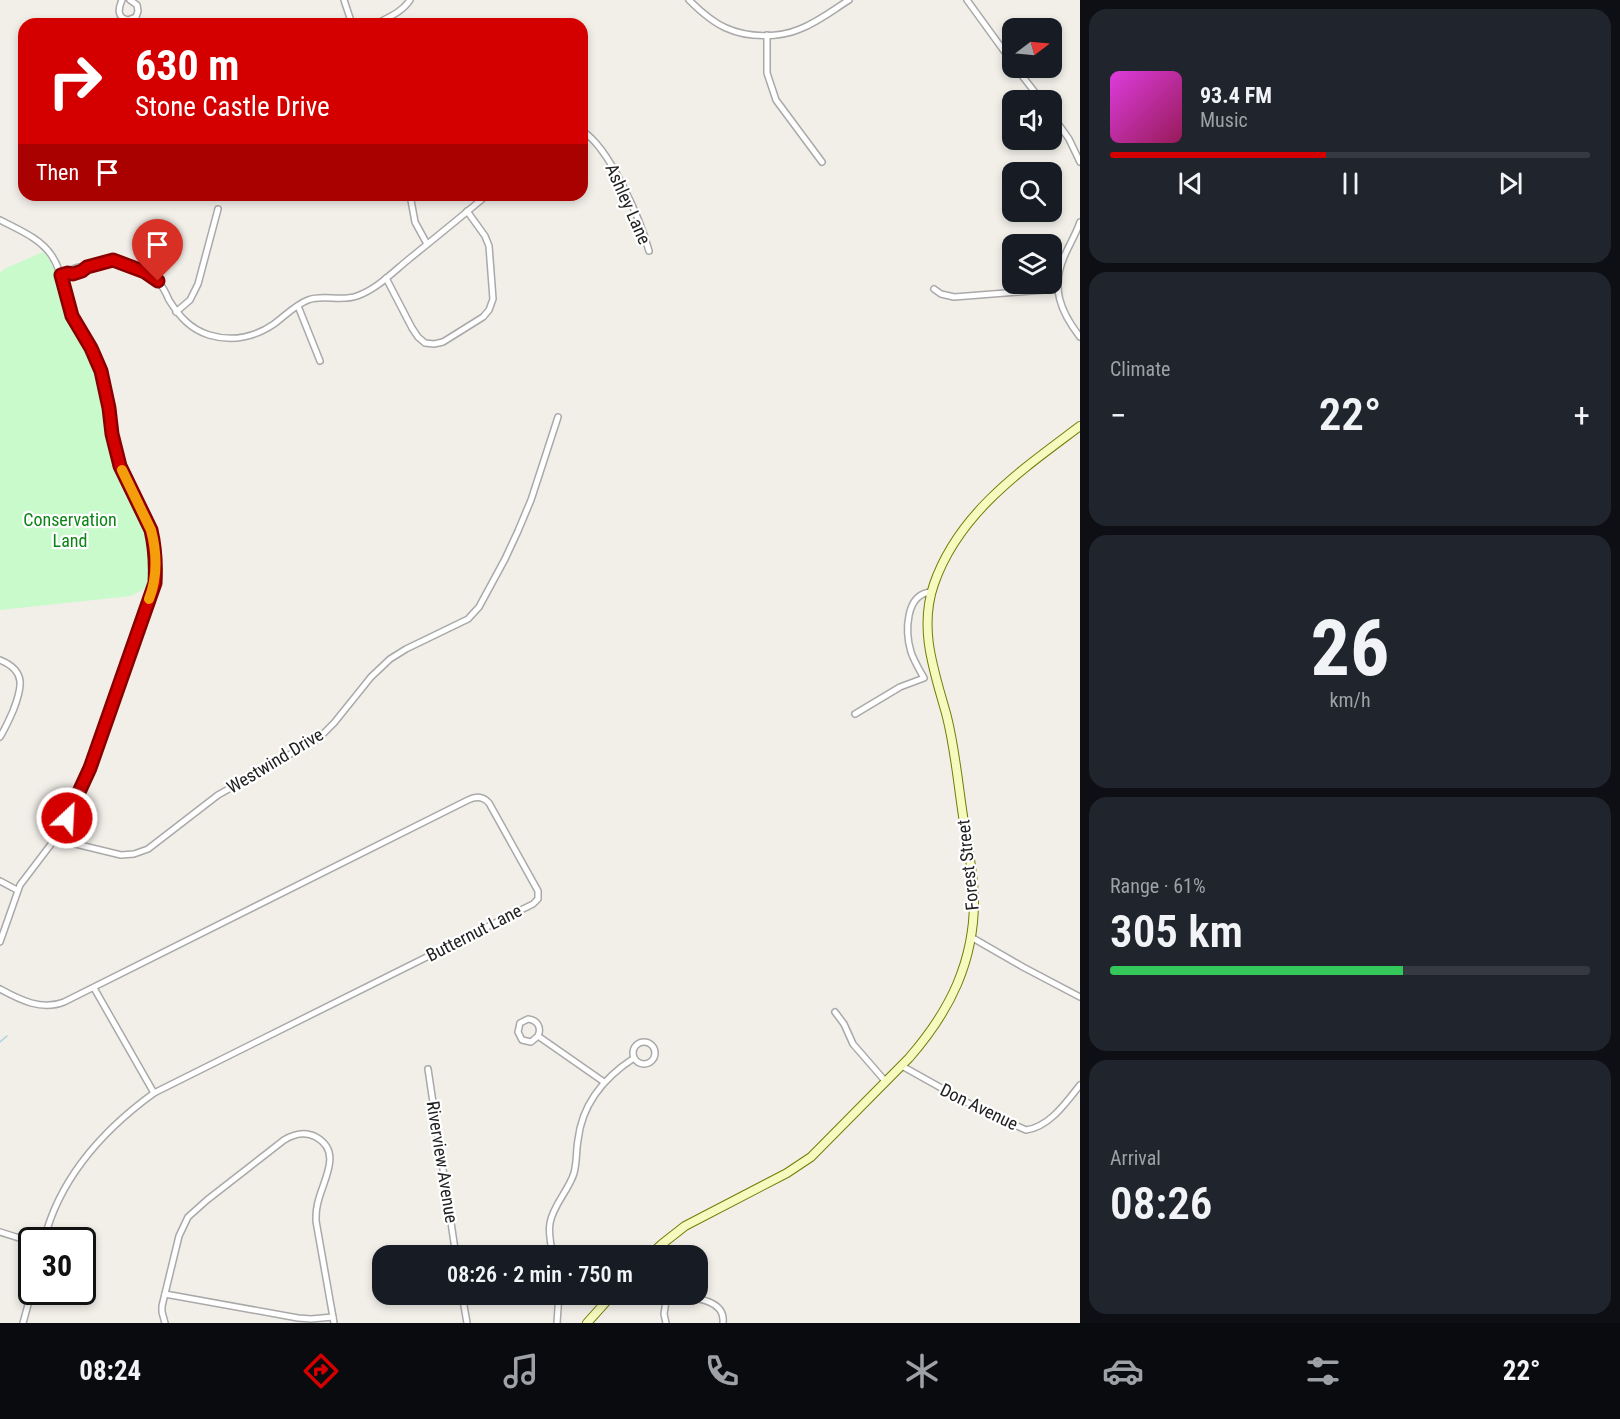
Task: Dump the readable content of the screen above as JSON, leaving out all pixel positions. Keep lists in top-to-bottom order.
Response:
{
  "streets": {
    "street": [
      "Ashley Lane",
      "Westwind Drive",
      "Forest Street",
      "Butternut Lane",
      "Don Avenue",
      "Riverview Avenue"
    ]
  },
  "crossings": [
    ["Forest Street", "Don Avenue"]
  ],
  "parks": ["Conservation Land"],
  "north": "right",
  "page": {
    "turn": ["630 m", "Stone Castle Drive"],
    "song": ["93.4 FM", "Music"],
    "then": "Then",
    "tile": [
      "Climate",
      ["26", "km/h"],
      ["Range · 61%", "305 km"],
      ["Arrival", "08:26"]
    ],
    "heat": ["−", "22°", "+"],
    "limit": "30",
    "trip": "08:26 · 2 min · 750 m",
    "tabs": ["08:24", "22°"]
  }
}
